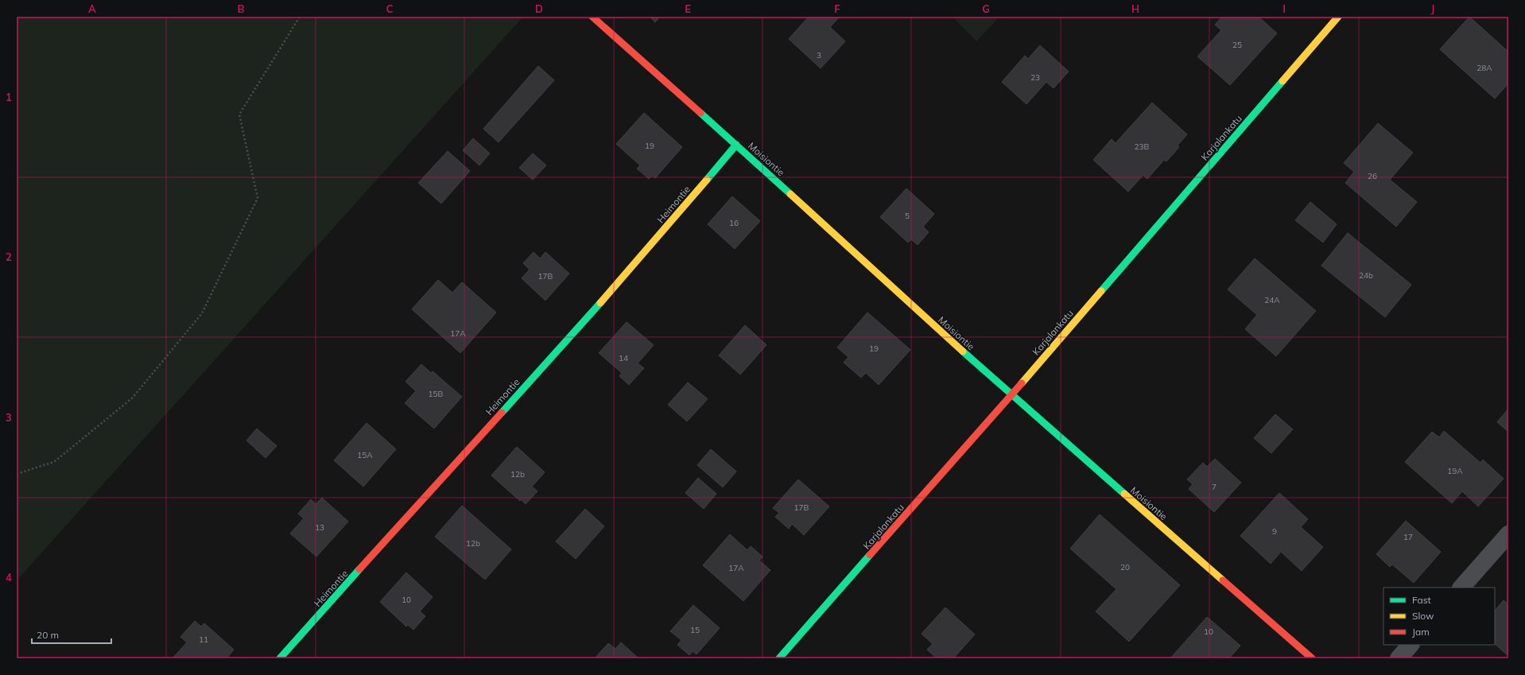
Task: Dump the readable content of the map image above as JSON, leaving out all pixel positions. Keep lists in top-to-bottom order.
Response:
{
  "streets": {
    "street": ["Karjalankatu", "Moisiontie", "Heimontie"]
  },
  "crossings": [
    ["Karjalankatu", "Moisiontie"],
    ["Moisiontie", "Heimontie"]
  ],
  "house_numbers": [
    "25",
    "3",
    "28A",
    "23",
    "19",
    "23B",
    "26",
    "5",
    "16",
    "24b",
    "17B",
    "24A",
    "17A",
    "19",
    "14",
    "15B",
    "15A",
    "19A",
    "12b",
    "7",
    "17B",
    "13",
    "9",
    "17",
    "12b",
    "20",
    "17A",
    "10",
    "15",
    "10",
    "11"
  ],
  "legend": ["Fast", "Slow", "Jam"],
  "scale_bar": "20 m",
  "grid": {
    "columns": [
      "A",
      "B",
      "C",
      "D",
      "E",
      "F",
      "G",
      "H",
      "I",
      "J"
    ],
    "rows": [
      "1",
      "2",
      "3",
      "4"
    ]
  }
}
